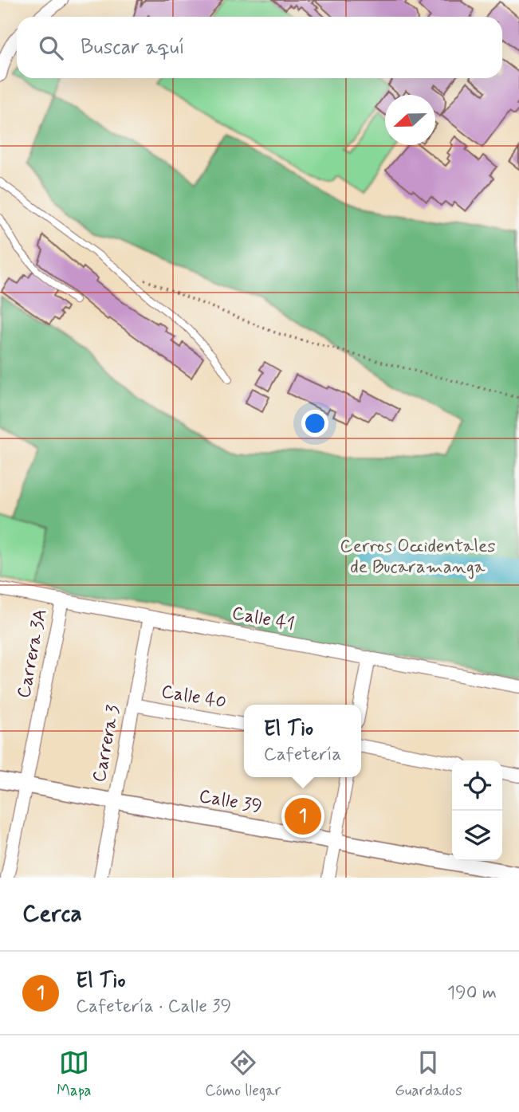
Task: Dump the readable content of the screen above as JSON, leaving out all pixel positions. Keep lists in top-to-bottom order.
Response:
{
  "streets": {
    "street": [
      "Calle 41",
      "Carrera 3A",
      "Calle 40",
      "Carrera 3",
      "Calle 39"
    ]
  },
  "crossings": [
    ["Calle 41", "Carrera 3A"],
    ["Calle 41", "Carrera 3"],
    ["Carrera 3A", "Calle 39"],
    ["Calle 40", "Carrera 3"],
    ["Carrera 3", "Calle 39"]
  ],
  "parks": ["Cerros Occidentales de Bucaramanga"],
  "north": "left",
  "page": {
    "search": "Buscar aquí",
    "popup": ["El Tio", "Cafetería"],
    "pins": "1",
    "heading": "Cerca",
    "list": [
      {
        "mark": "1",
        "name": "El Tio",
        "note": "Cafetería · Calle 39",
        "value": "190 m"
      }
    ],
    "nav": ["Mapa", "Cómo llegar", "Guardados"]
  }
}
